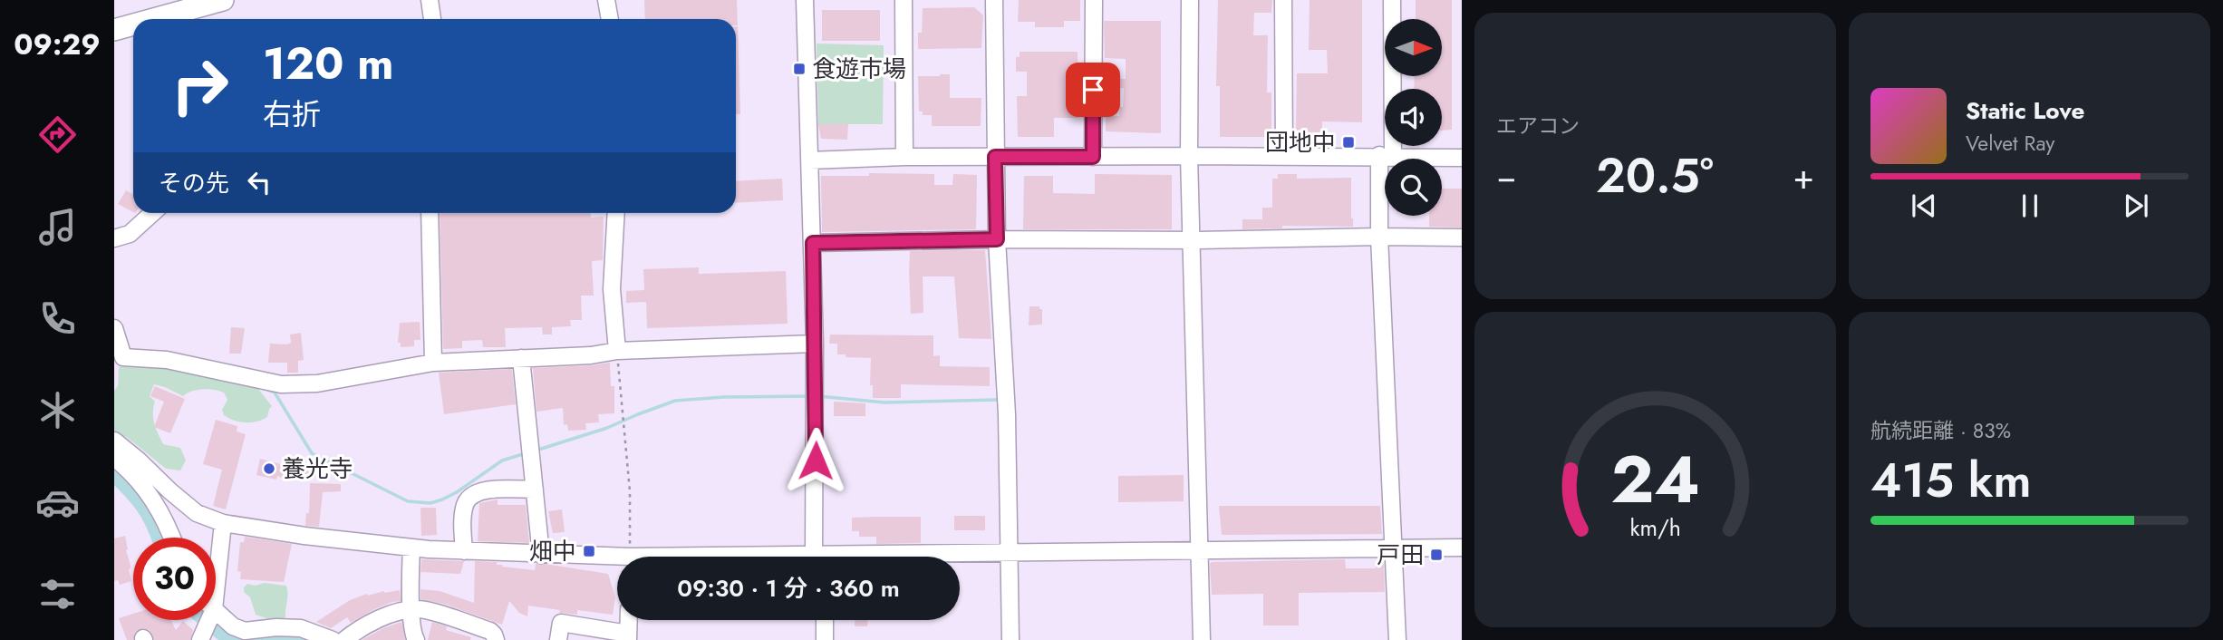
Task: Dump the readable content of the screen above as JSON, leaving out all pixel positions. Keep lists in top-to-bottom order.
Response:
{
  "places": {
    "transit": [
      "食遊市場",
      "団地中",
      "畑中",
      "戸田"
    ],
    "other": ["養光寺"]
  },
  "north": "right",
  "page": {
    "tabs": "09:29",
    "tile": [
      "エアコン",
      ["航続距離 · 83%", "415 km"]
    ],
    "turn": ["120 m", "右折"],
    "song": ["Static Love", "Velvet Ray"],
    "heat": ["−", "20.5°", "+"],
    "then": "その先",
    "limit": "30",
    "trip": "09:30 · 1 分 · 360 m",
    "gauge": ["24", "km/h"]
  }
}
